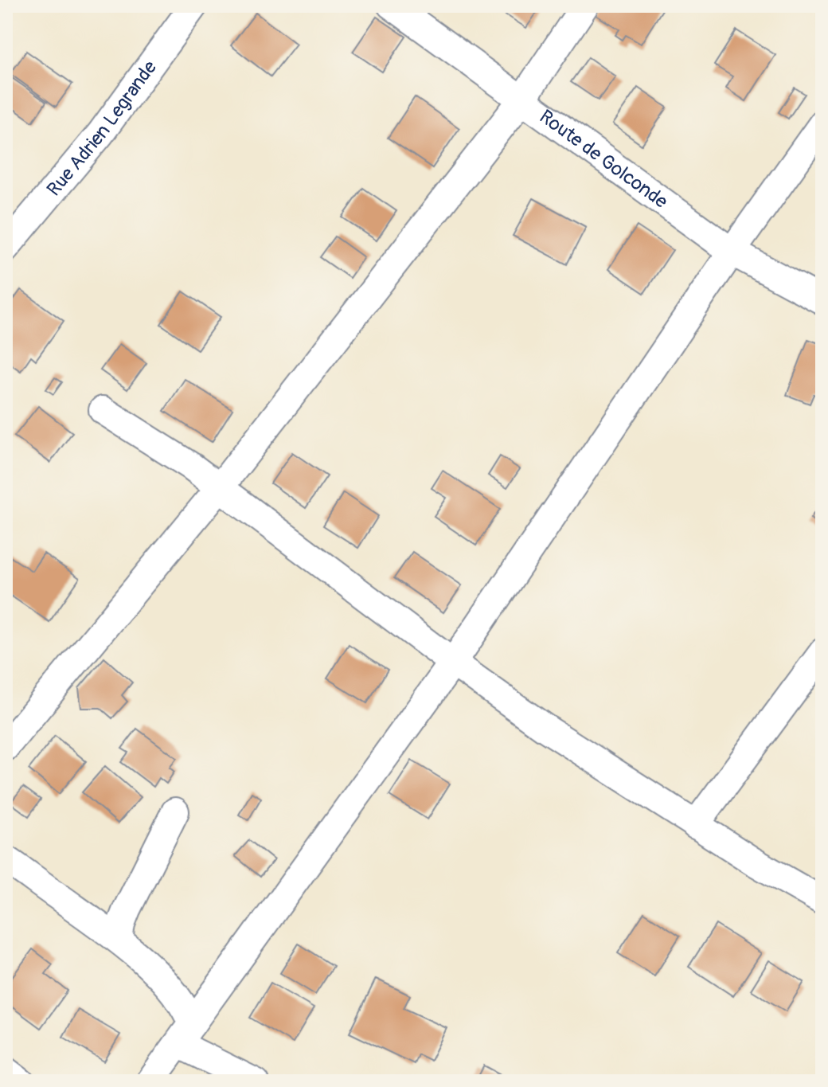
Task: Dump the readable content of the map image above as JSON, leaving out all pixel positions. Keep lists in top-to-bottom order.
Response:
{
  "streets": {
    "street": ["Rue Adrien Legrande", "Route de Golconde"]
  }
}
